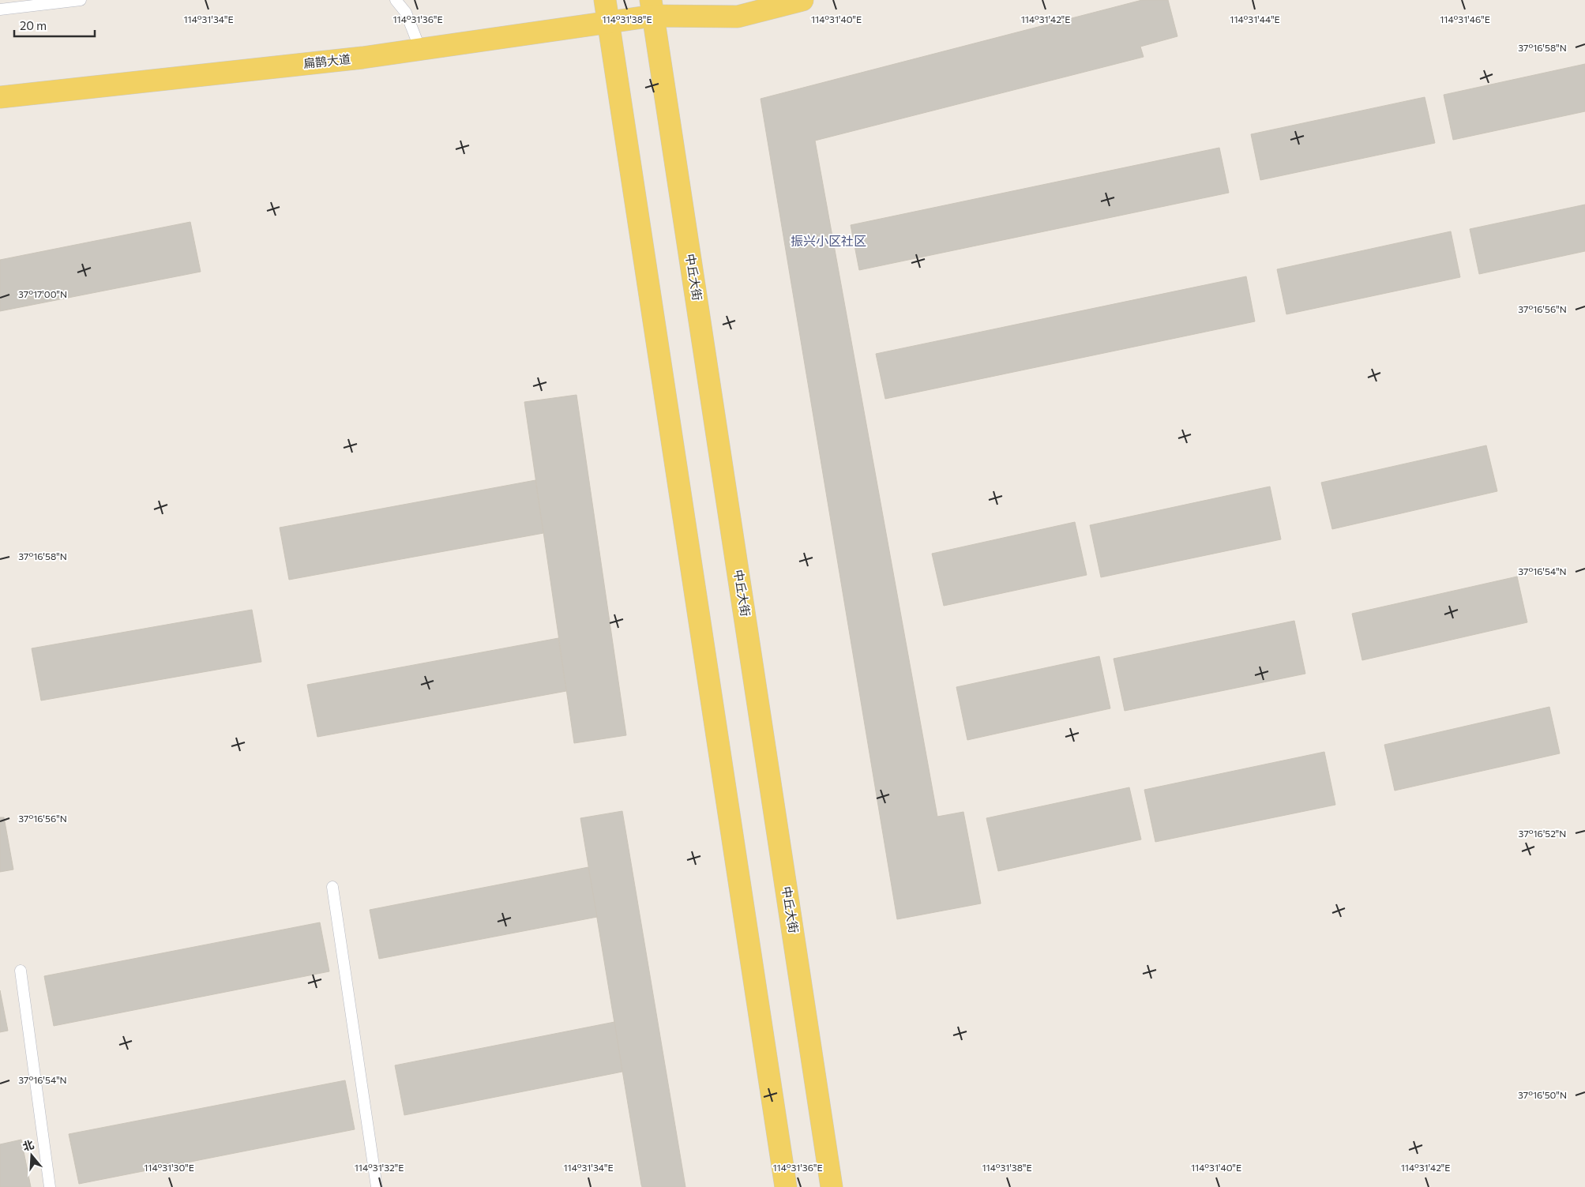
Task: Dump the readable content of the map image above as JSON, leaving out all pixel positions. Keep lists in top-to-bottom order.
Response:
{
  "streets": {
    "main road": ["扁鹊大道", "中丘大街"]
  },
  "crossings": [
    ["扁鹊大道", "中丘大街"]
  ],
  "districts": ["振兴小区社区"],
  "scale_bar": "20 m",
  "north": "top",
  "coordinates": [
    "114°31'34\"E",
    "114°31'36\"E",
    "114°31'38\"E",
    "114°31'40\"E",
    "114°31'42\"E",
    "114°31'44\"E",
    "114°31'46\"E",
    "37°16'58\"N",
    "37°17'00\"N",
    "37°16'56\"N",
    "37°16'54\"N",
    "37°16'52\"N",
    "37°16'50\"N",
    "114°31'30\"E",
    "114°31'32\"E"
  ]
}
